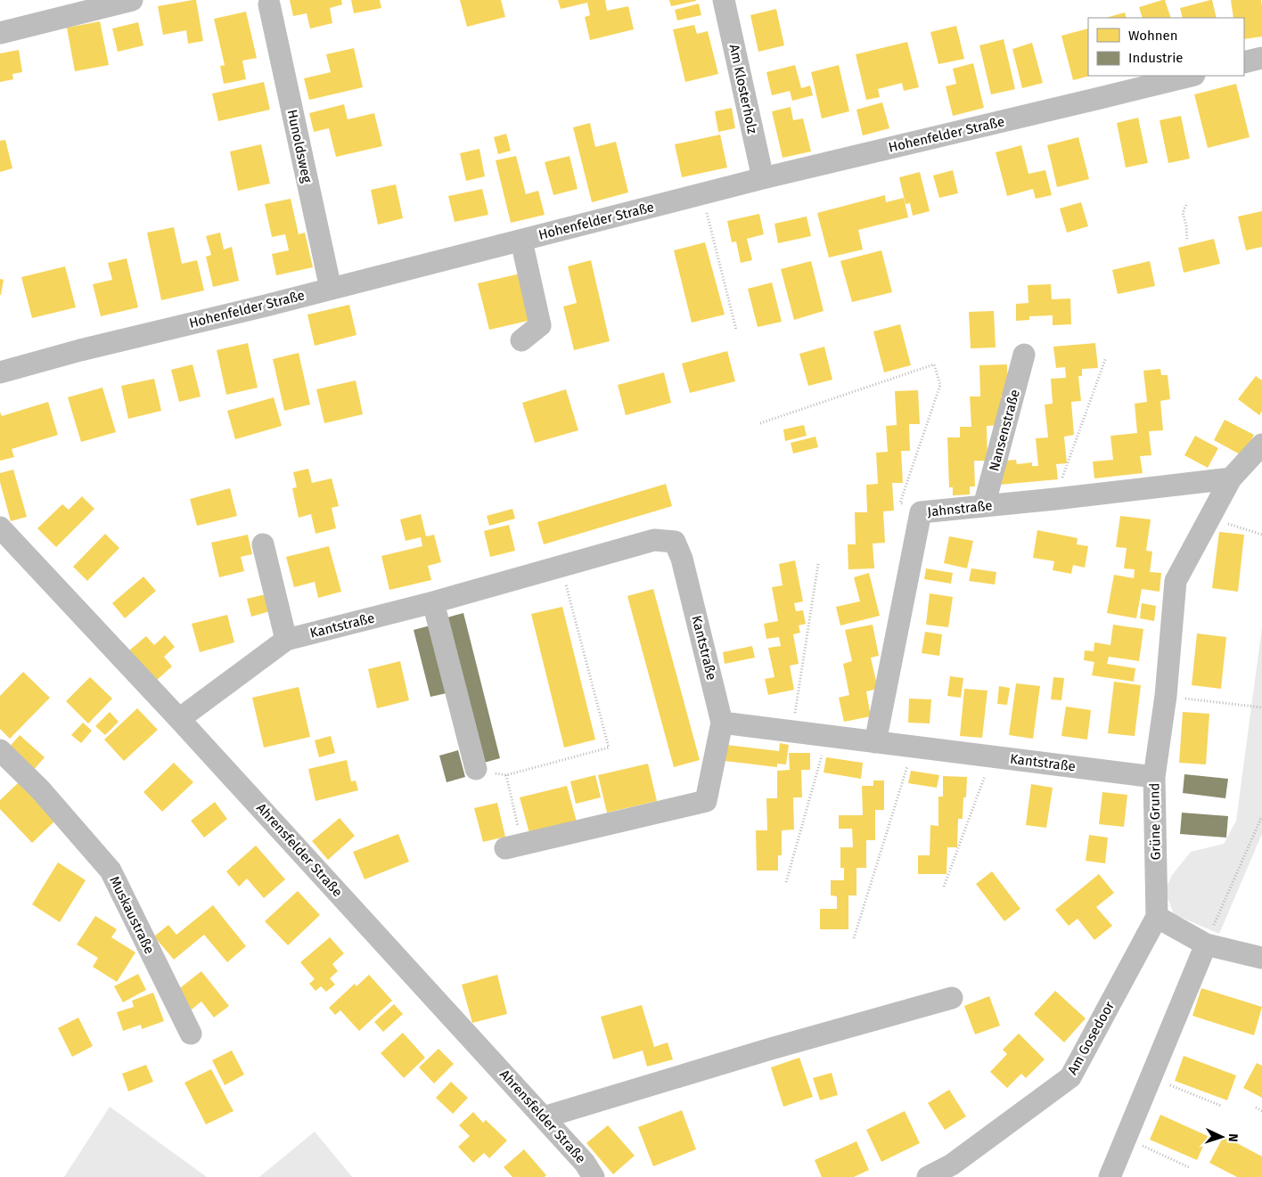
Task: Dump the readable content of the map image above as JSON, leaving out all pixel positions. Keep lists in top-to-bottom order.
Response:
{
  "streets": {
    "street": [
      "Am Klosterholz",
      "Hohenfelder Straße",
      "Hunoldsweg",
      "Nansenstraße",
      "Jahnstraße",
      "Kantstraße",
      "Grüne Grund",
      "Ahrensfelder Straße",
      "Muskaustraße",
      "Am Gosedoor"
    ]
  },
  "crossings": [
    ["Am Klosterholz", "Hohenfelder Straße"],
    ["Hohenfelder Straße", "Hunoldsweg"],
    ["Nansenstraße", "Jahnstraße"],
    ["Jahnstraße", "Kantstraße"],
    ["Jahnstraße", "Grüne Grund"],
    ["Kantstraße", "Grüne Grund"],
    ["Kantstraße", "Ahrensfelder Straße"],
    ["Grüne Grund", "Am Gosedoor"]
  ],
  "legend": ["Wohnen", "Industrie"],
  "north": "right"
}
